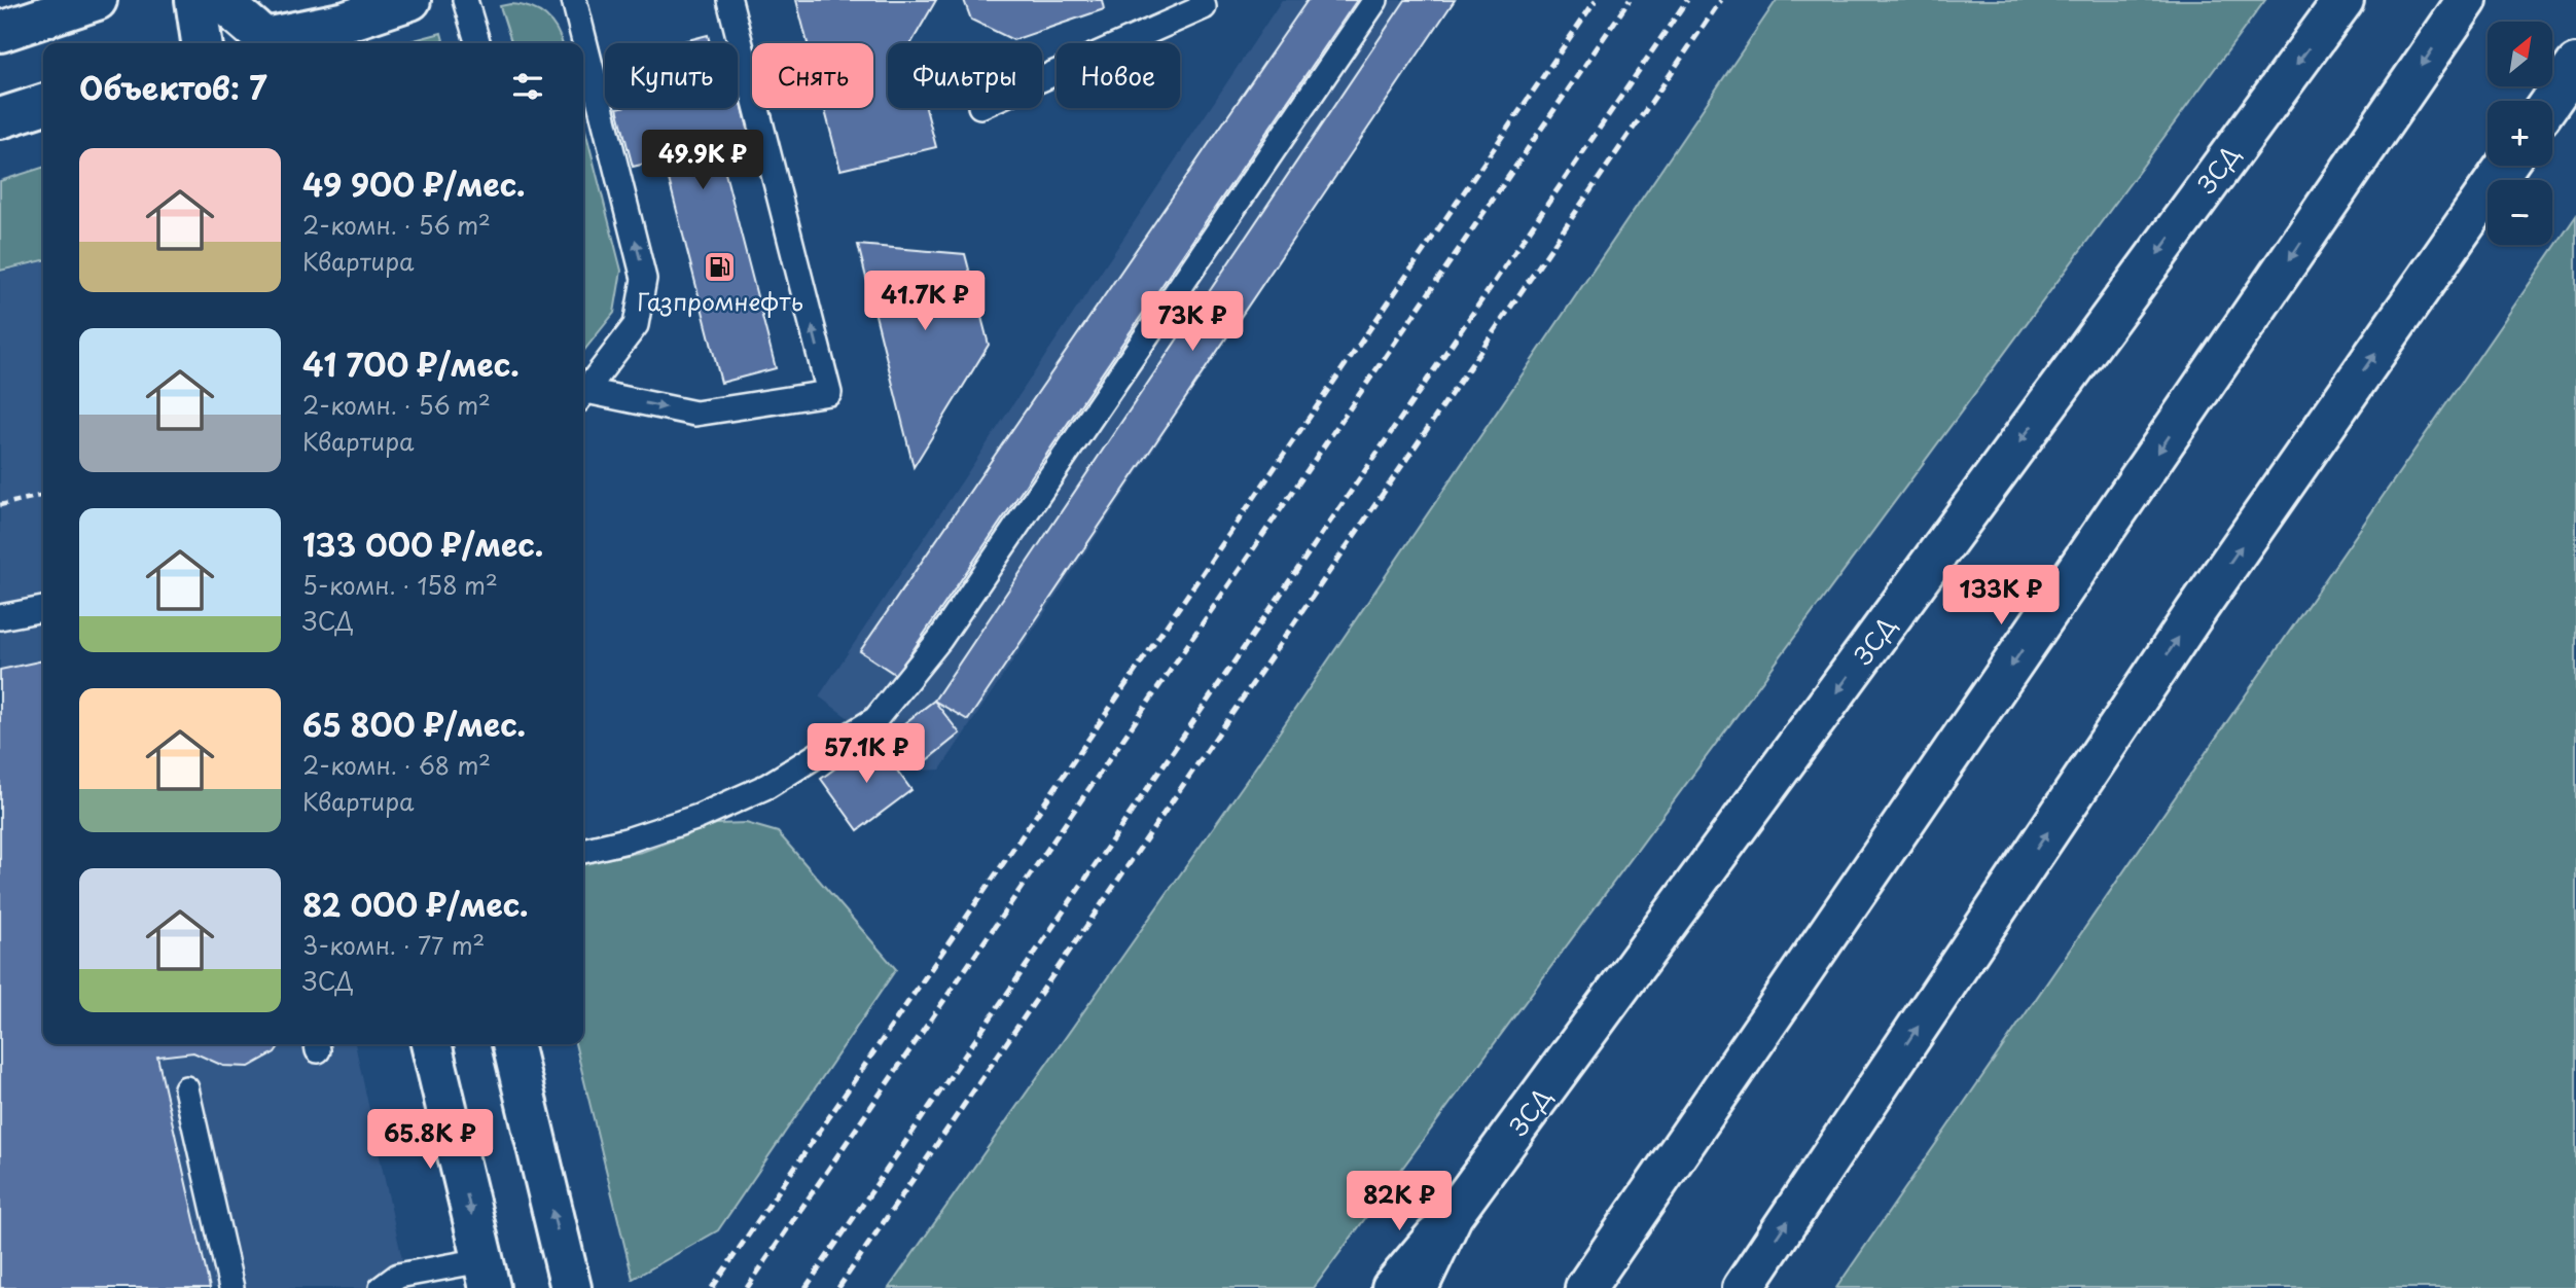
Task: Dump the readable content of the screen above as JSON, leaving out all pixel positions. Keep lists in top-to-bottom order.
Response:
{
  "streets": {
    "main road": ["ЗСД"]
  },
  "places": {
    "fuel station": ["Газпромнефть"]
  },
  "north": "top right",
  "page": {
    "map_buttons": ["+", "−"],
    "chip": [
      "Купить",
      "Снять",
      "Фильтры",
      "Новое"
    ],
    "heading": "Объектов: 7",
    "price": [
      "49.9K ₽",
      "41.7K ₽",
      "73K ₽",
      "133K ₽",
      "57.1K ₽",
      "65.8K ₽",
      "82K ₽"
    ],
    "list": [
      {
        "name": "49 900 ₽/мес.",
        "note": "2-комн. · 56 m² · Квартира"
      },
      {
        "name": "41 700 ₽/мес.",
        "note": "2-комн. · 56 m² · Квартира"
      },
      {
        "name": "133 000 ₽/мес.",
        "note": "5-комн. · 158 m² · ЗСД"
      },
      {
        "name": "65 800 ₽/мес.",
        "note": "2-комн. · 68 m² · Квартира"
      },
      {
        "name": "82 000 ₽/мес.",
        "note": "3-комн. · 77 m² · ЗСД"
      }
    ]
  }
}
